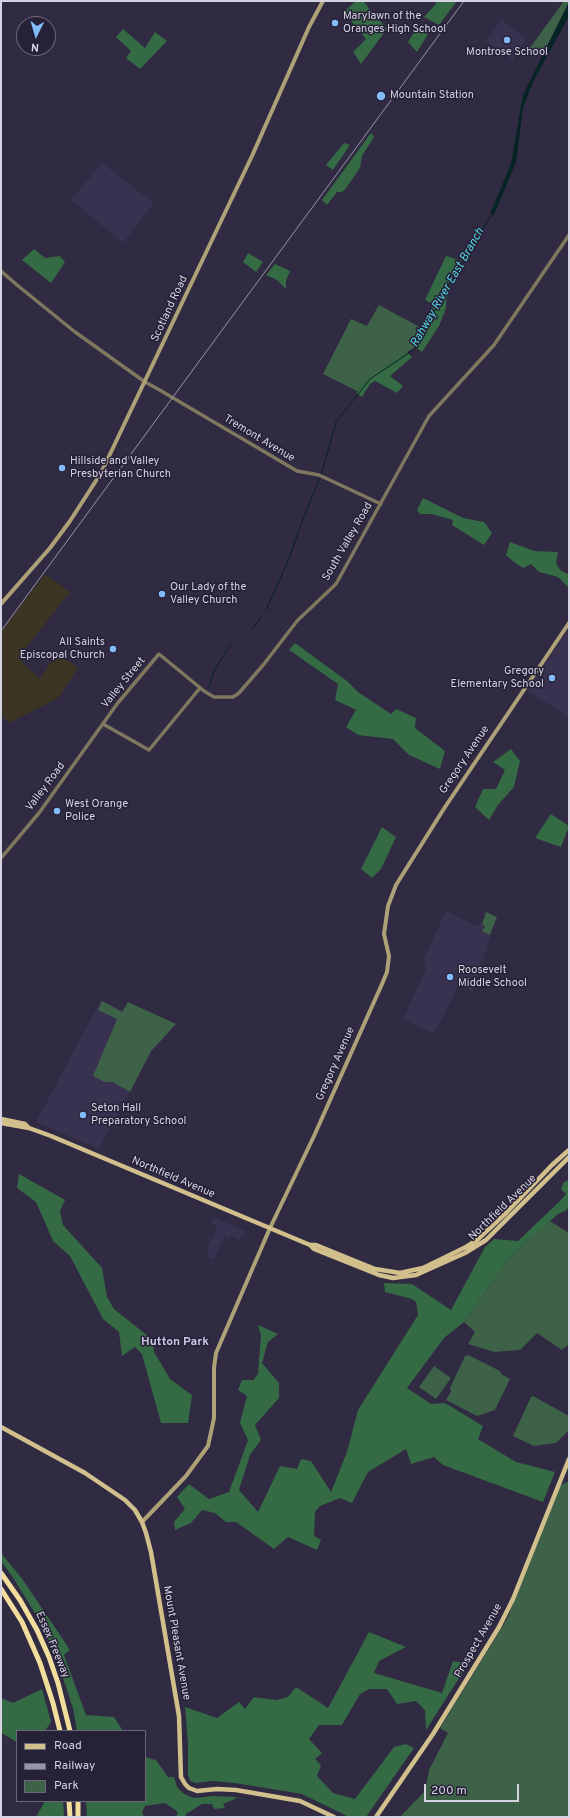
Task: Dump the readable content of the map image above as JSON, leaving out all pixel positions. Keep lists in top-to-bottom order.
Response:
{
  "streets": {
    "highway": ["Essex Freeway"],
    "main road": [
      "Scotland Road",
      "Gregory Avenue",
      "Northfield Avenue",
      "Prospect Avenue",
      "Mount Pleasant Avenue"
    ],
    "street": [
      "Tremont Avenue",
      "South Valley Road",
      "Valley Street",
      "Valley Road"
    ]
  },
  "crossings": [
    ["Scotland Road", "Tremont Avenue"],
    ["Tremont Avenue", "South Valley Road"],
    ["South Valley Road", "Valley Street"],
    ["Valley Street", "Valley Road"],
    ["Gregory Avenue", "Northfield Avenue"],
    ["Gregory Avenue", "Mount Pleasant Avenue"]
  ],
  "districts": ["Hutton Park"],
  "water": ["Rahway River East Branch"],
  "places": [
    "Marylawn of the Oranges High School",
    "Montrose School",
    "Mountain Station",
    "Hillside and Valley Presbyterian Church",
    "Our Lady of the Valley Church",
    "All Saints Episcopal Church",
    "Gregory Elementary School",
    "West Orange Police",
    "Roosevelt Middle School",
    "Seton Hall Preparatory School"
  ],
  "legend": ["Road", "Railway", "Park"],
  "scale_bar": "200 m",
  "north": "bottom"
}
